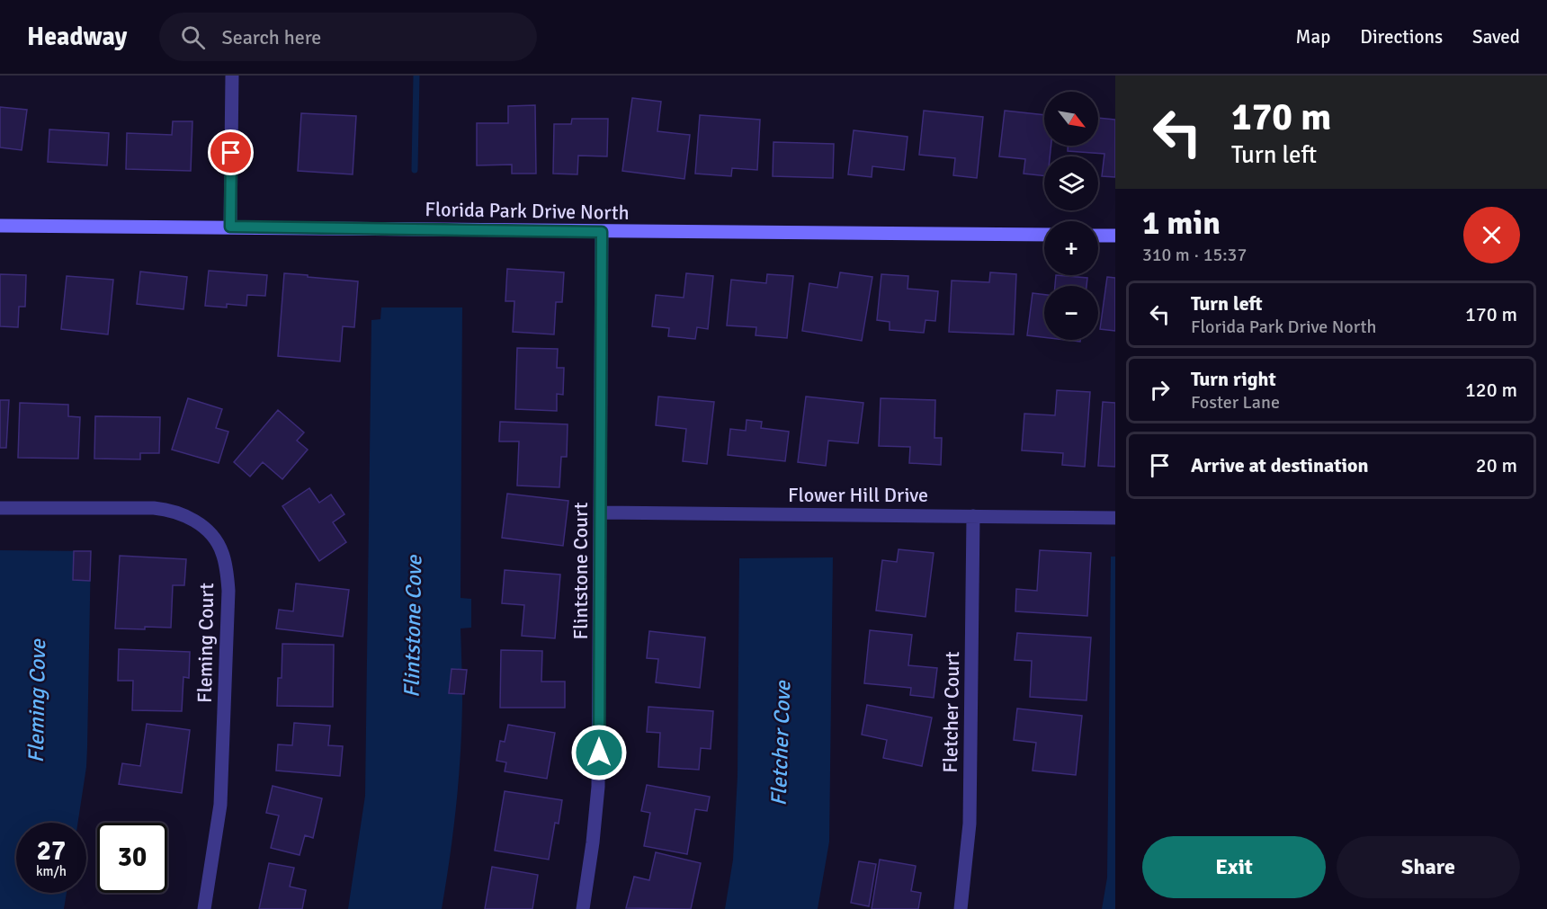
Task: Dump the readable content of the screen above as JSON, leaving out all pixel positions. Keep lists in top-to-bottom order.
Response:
{
  "streets": {
    "street": [
      "Florida Park Drive North",
      "Flower Hill Drive",
      "Flintstone Court",
      "Fleming Court",
      "Fletcher Court"
    ]
  },
  "crossings": [
    ["Florida Park Drive North", "Flintstone Court"],
    ["Flower Hill Drive", "Flintstone Court"],
    ["Flower Hill Drive", "Fletcher Court"]
  ],
  "water": ["Flintstone Cove", "Fleming Cove", "Fletcher Cove"],
  "north": "bottom right",
  "page": {
    "header": "Headway",
    "search": "Search here",
    "nav": ["Map", "Directions", "Saved"],
    "turn": ["170 m", "Turn left"],
    "map_buttons": ["+", "−"],
    "heading": ["1 min", "310 m · 15:37"],
    "list": [
      {
        "name": "Turn left",
        "note": "Florida Park Drive North",
        "value": "170 m"
      },
      {
        "name": "Turn right",
        "note": "Foster Lane",
        "value": "120 m"
      },
      {
        "name": "Arrive at destination",
        "value": "20 m"
      }
    ],
    "speed": "27 km/h",
    "limit": "30",
    "buttons": ["Exit", "Share"]
  }
}
